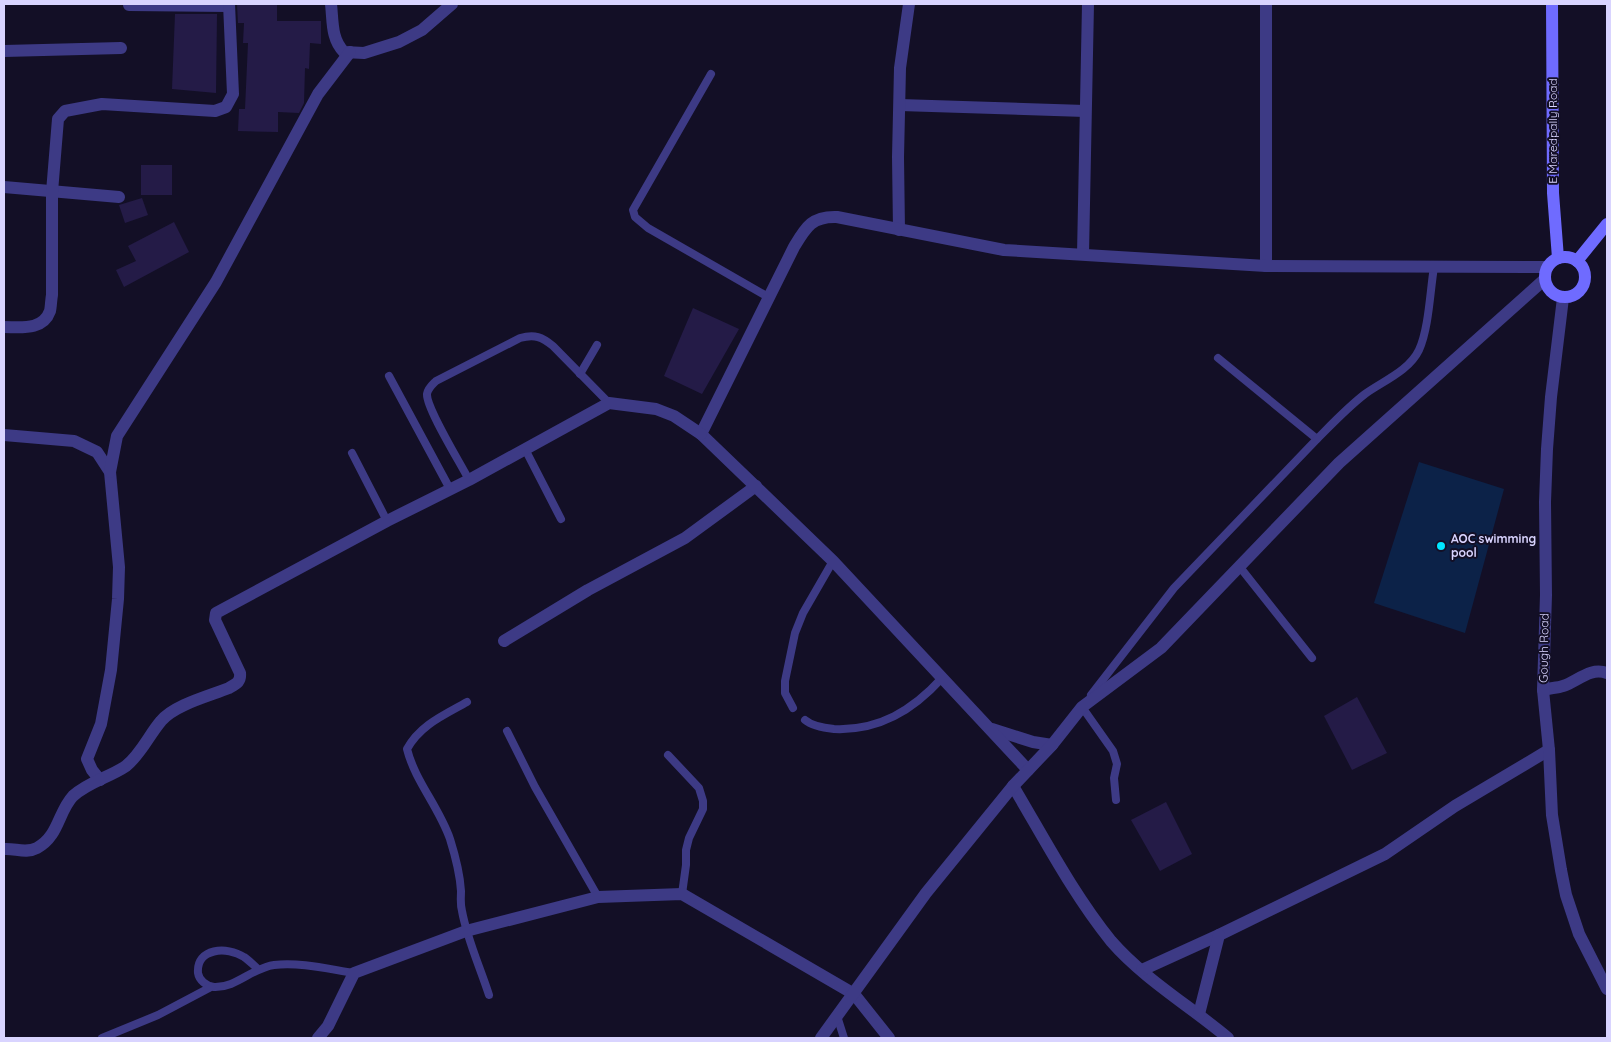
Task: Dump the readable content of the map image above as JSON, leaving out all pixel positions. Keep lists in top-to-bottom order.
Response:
{
  "streets": {
    "main road": ["E Maredpally Road"],
    "street": ["Gough Road"]
  },
  "crossings": [
    ["E Maredpally Road", "Gough Road"]
  ],
  "places": ["AOC swimming pool"]
}
